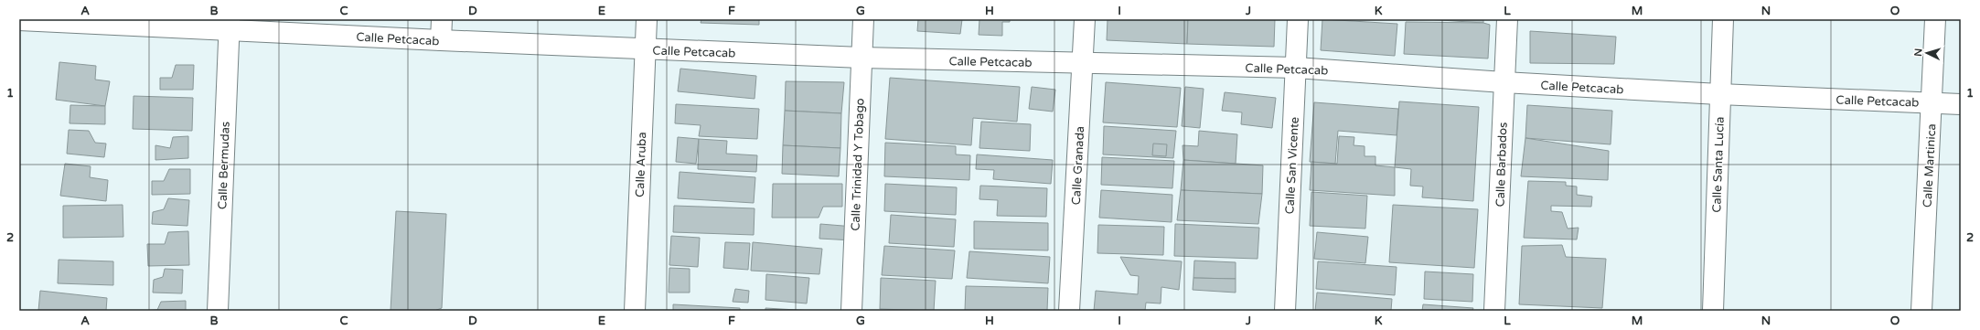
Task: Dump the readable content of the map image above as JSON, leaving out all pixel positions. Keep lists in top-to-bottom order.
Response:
{
  "streets": {
    "street": [
      "Calle Petcacab",
      "Calle Aruba",
      "Calle Trinidad Y Tobago",
      "Calle Barbados",
      "Calle Santa Lucía",
      "Calle Bermudas",
      "Calle Granada",
      "Calle San Vicente",
      "Calle Martinica"
    ]
  },
  "crossings": [
    ["Calle Petcacab", "Calle Aruba"],
    ["Calle Petcacab", "Calle Trinidad Y Tobago"],
    ["Calle Petcacab", "Calle Barbados"],
    ["Calle Petcacab", "Calle Santa Lucía"],
    ["Calle Petcacab", "Calle Bermudas"],
    ["Calle Petcacab", "Calle Granada"],
    ["Calle Petcacab", "Calle San Vicente"],
    ["Calle Petcacab", "Calle Martinica"]
  ],
  "north": "left",
  "grid": {
    "columns": [
      "A",
      "B",
      "C",
      "D",
      "E",
      "F",
      "G",
      "H",
      "I",
      "J",
      "K",
      "L",
      "M",
      "N",
      "O"
    ],
    "rows": ["1", "2"]
  }
}
